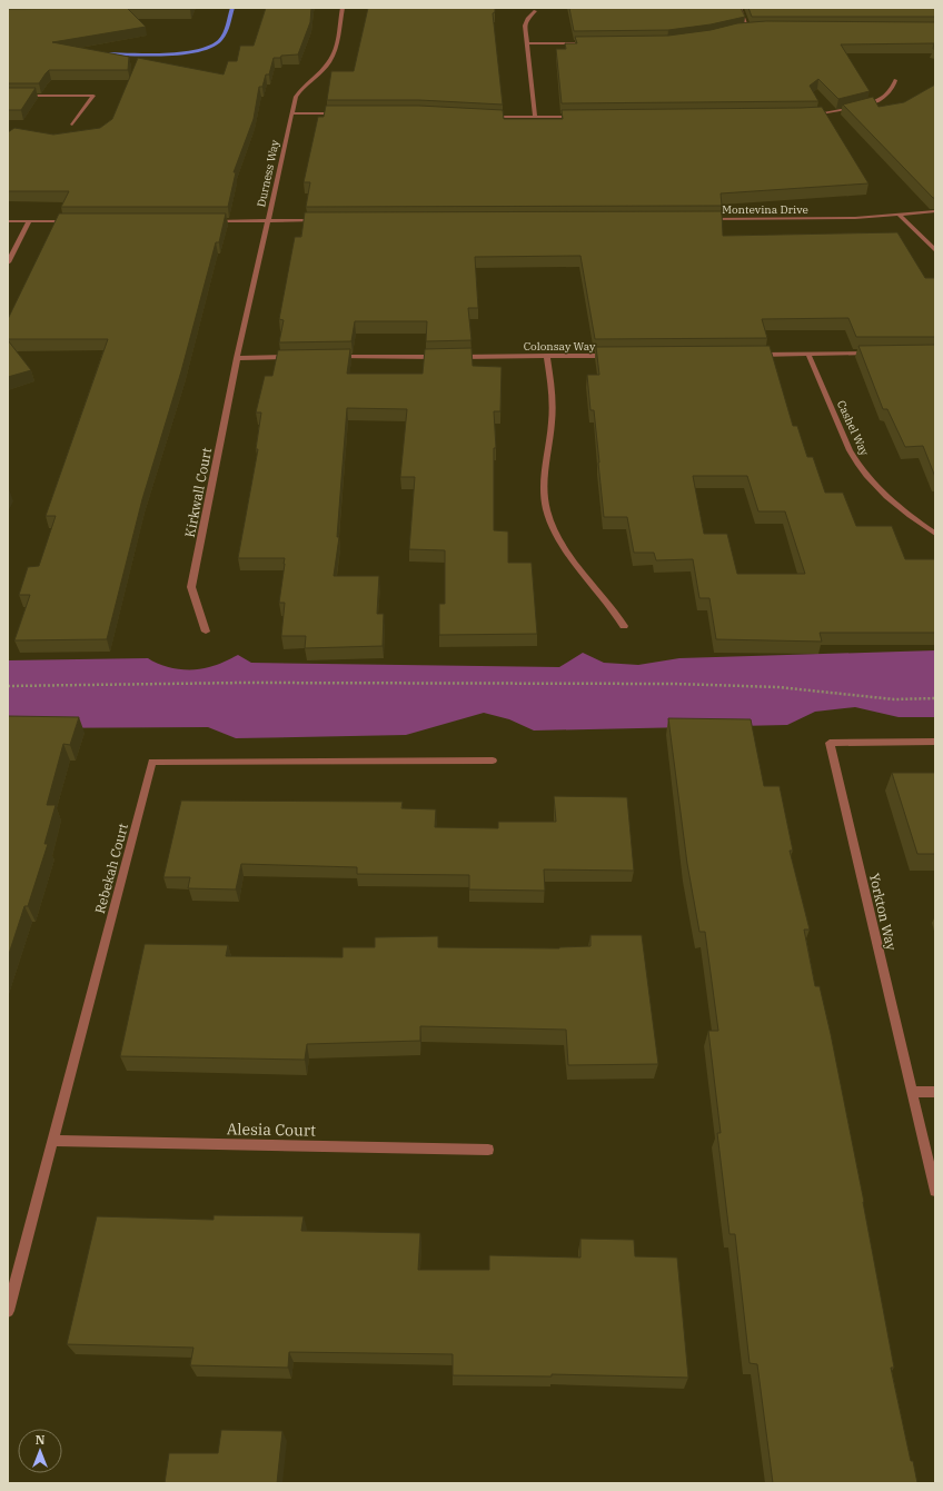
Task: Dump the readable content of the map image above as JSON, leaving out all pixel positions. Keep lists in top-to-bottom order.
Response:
{
  "streets": {
    "street": [
      "Durness Way",
      "Montevina Drive",
      "Colonsay Way",
      "Cashel Way",
      "Kirkwall Court",
      "Rebekah Court",
      "Yorkton Way",
      "Alesia Court"
    ]
  },
  "crossings": [
    ["Durness Way", "Kirkwall Court"],
    ["Rebekah Court", "Alesia Court"]
  ],
  "north": "top"
}
